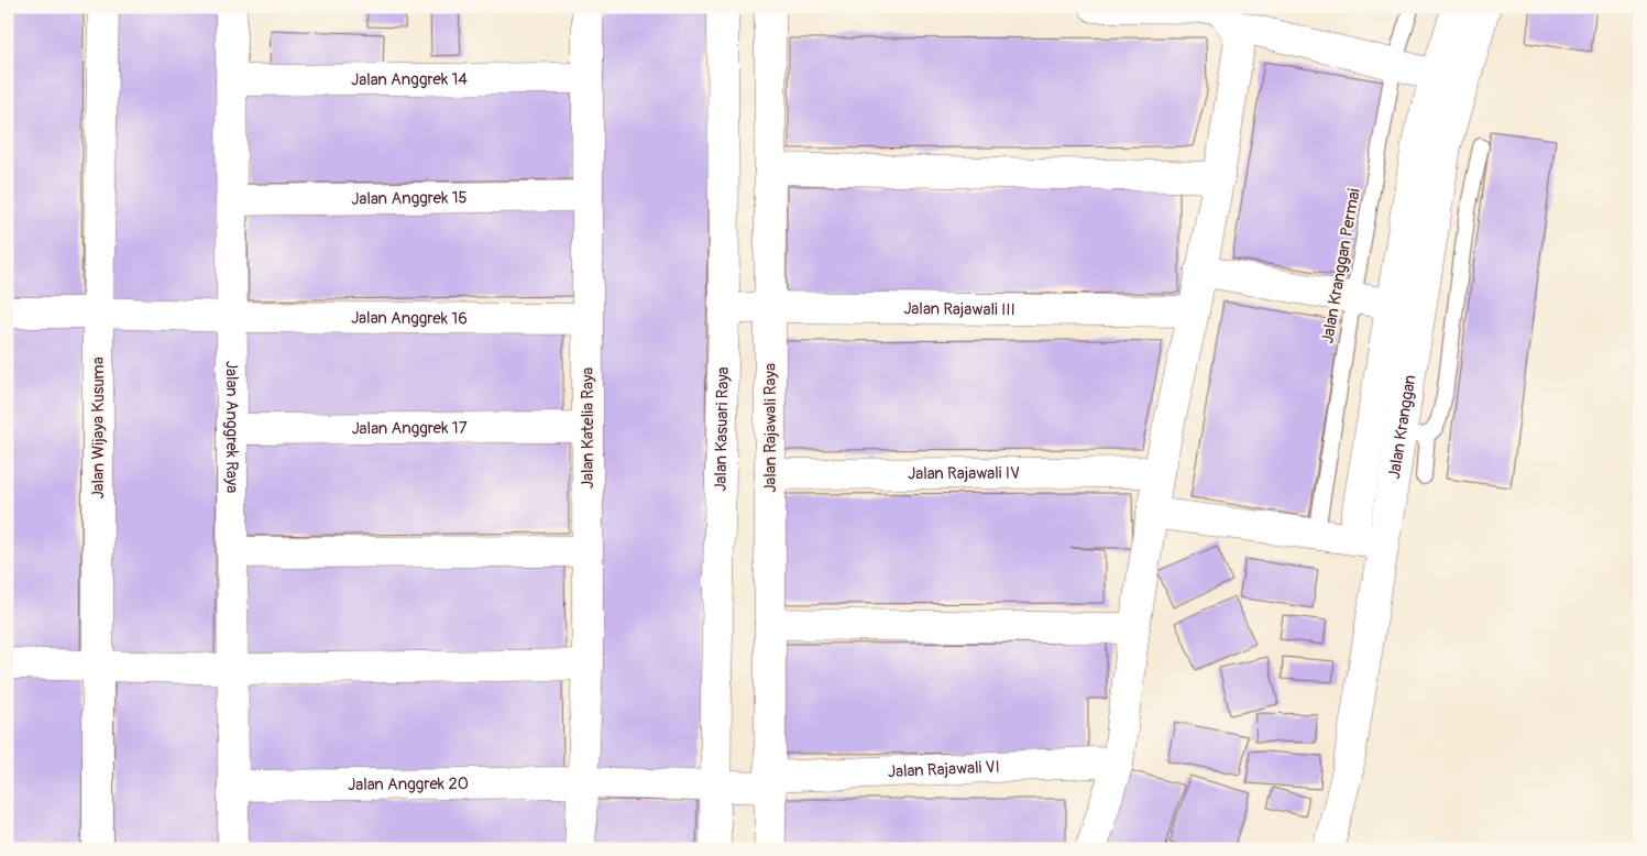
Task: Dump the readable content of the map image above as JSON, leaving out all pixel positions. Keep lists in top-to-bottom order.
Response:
{
  "streets": {
    "street": [
      "Jalan Anggrek 14",
      "Jalan Anggrek 15",
      "Jalan Rajawali III",
      "Jalan Anggrek 16",
      "Jalan Kranggan",
      "Jalan Wijaya Kusuma",
      "Jalan Anggrek Raya",
      "Jalan Anggrek 17",
      "Jalan Katelia Raya",
      "Jalan Kasuari Raya",
      "Jalan Rajawali Raya",
      "Jalan Rajawali IV",
      "Jalan Rajawali VI",
      "Jalan Anggrek 20"
    ],
    "lane": ["Jalan Kranggan Permai"]
  },
  "crossings": [
    ["Jalan Anggrek 14", "Jalan Anggrek Raya"],
    ["Jalan Anggrek 14", "Jalan Katelia Raya"],
    ["Jalan Anggrek 15", "Jalan Anggrek Raya"],
    ["Jalan Anggrek 15", "Jalan Katelia Raya"],
    ["Jalan Rajawali III", "Jalan Kasuari Raya"],
    ["Jalan Rajawali III", "Jalan Rajawali Raya"],
    ["Jalan Anggrek 16", "Jalan Wijaya Kusuma"],
    ["Jalan Anggrek 16", "Jalan Anggrek Raya"],
    ["Jalan Anggrek 16", "Jalan Katelia Raya"],
    ["Jalan Anggrek Raya", "Jalan Anggrek 17"],
    ["Jalan Anggrek Raya", "Jalan Anggrek 20"],
    ["Jalan Anggrek 17", "Jalan Katelia Raya"],
    ["Jalan Katelia Raya", "Jalan Anggrek 20"],
    ["Jalan Kasuari Raya", "Jalan Rajawali VI"],
    ["Jalan Kasuari Raya", "Jalan Anggrek 20"],
    ["Jalan Rajawali Raya", "Jalan Rajawali IV"],
    ["Jalan Rajawali Raya", "Jalan Rajawali VI"],
    ["Jalan Rajawali VI", "Jalan Anggrek 20"]
  ]
}
